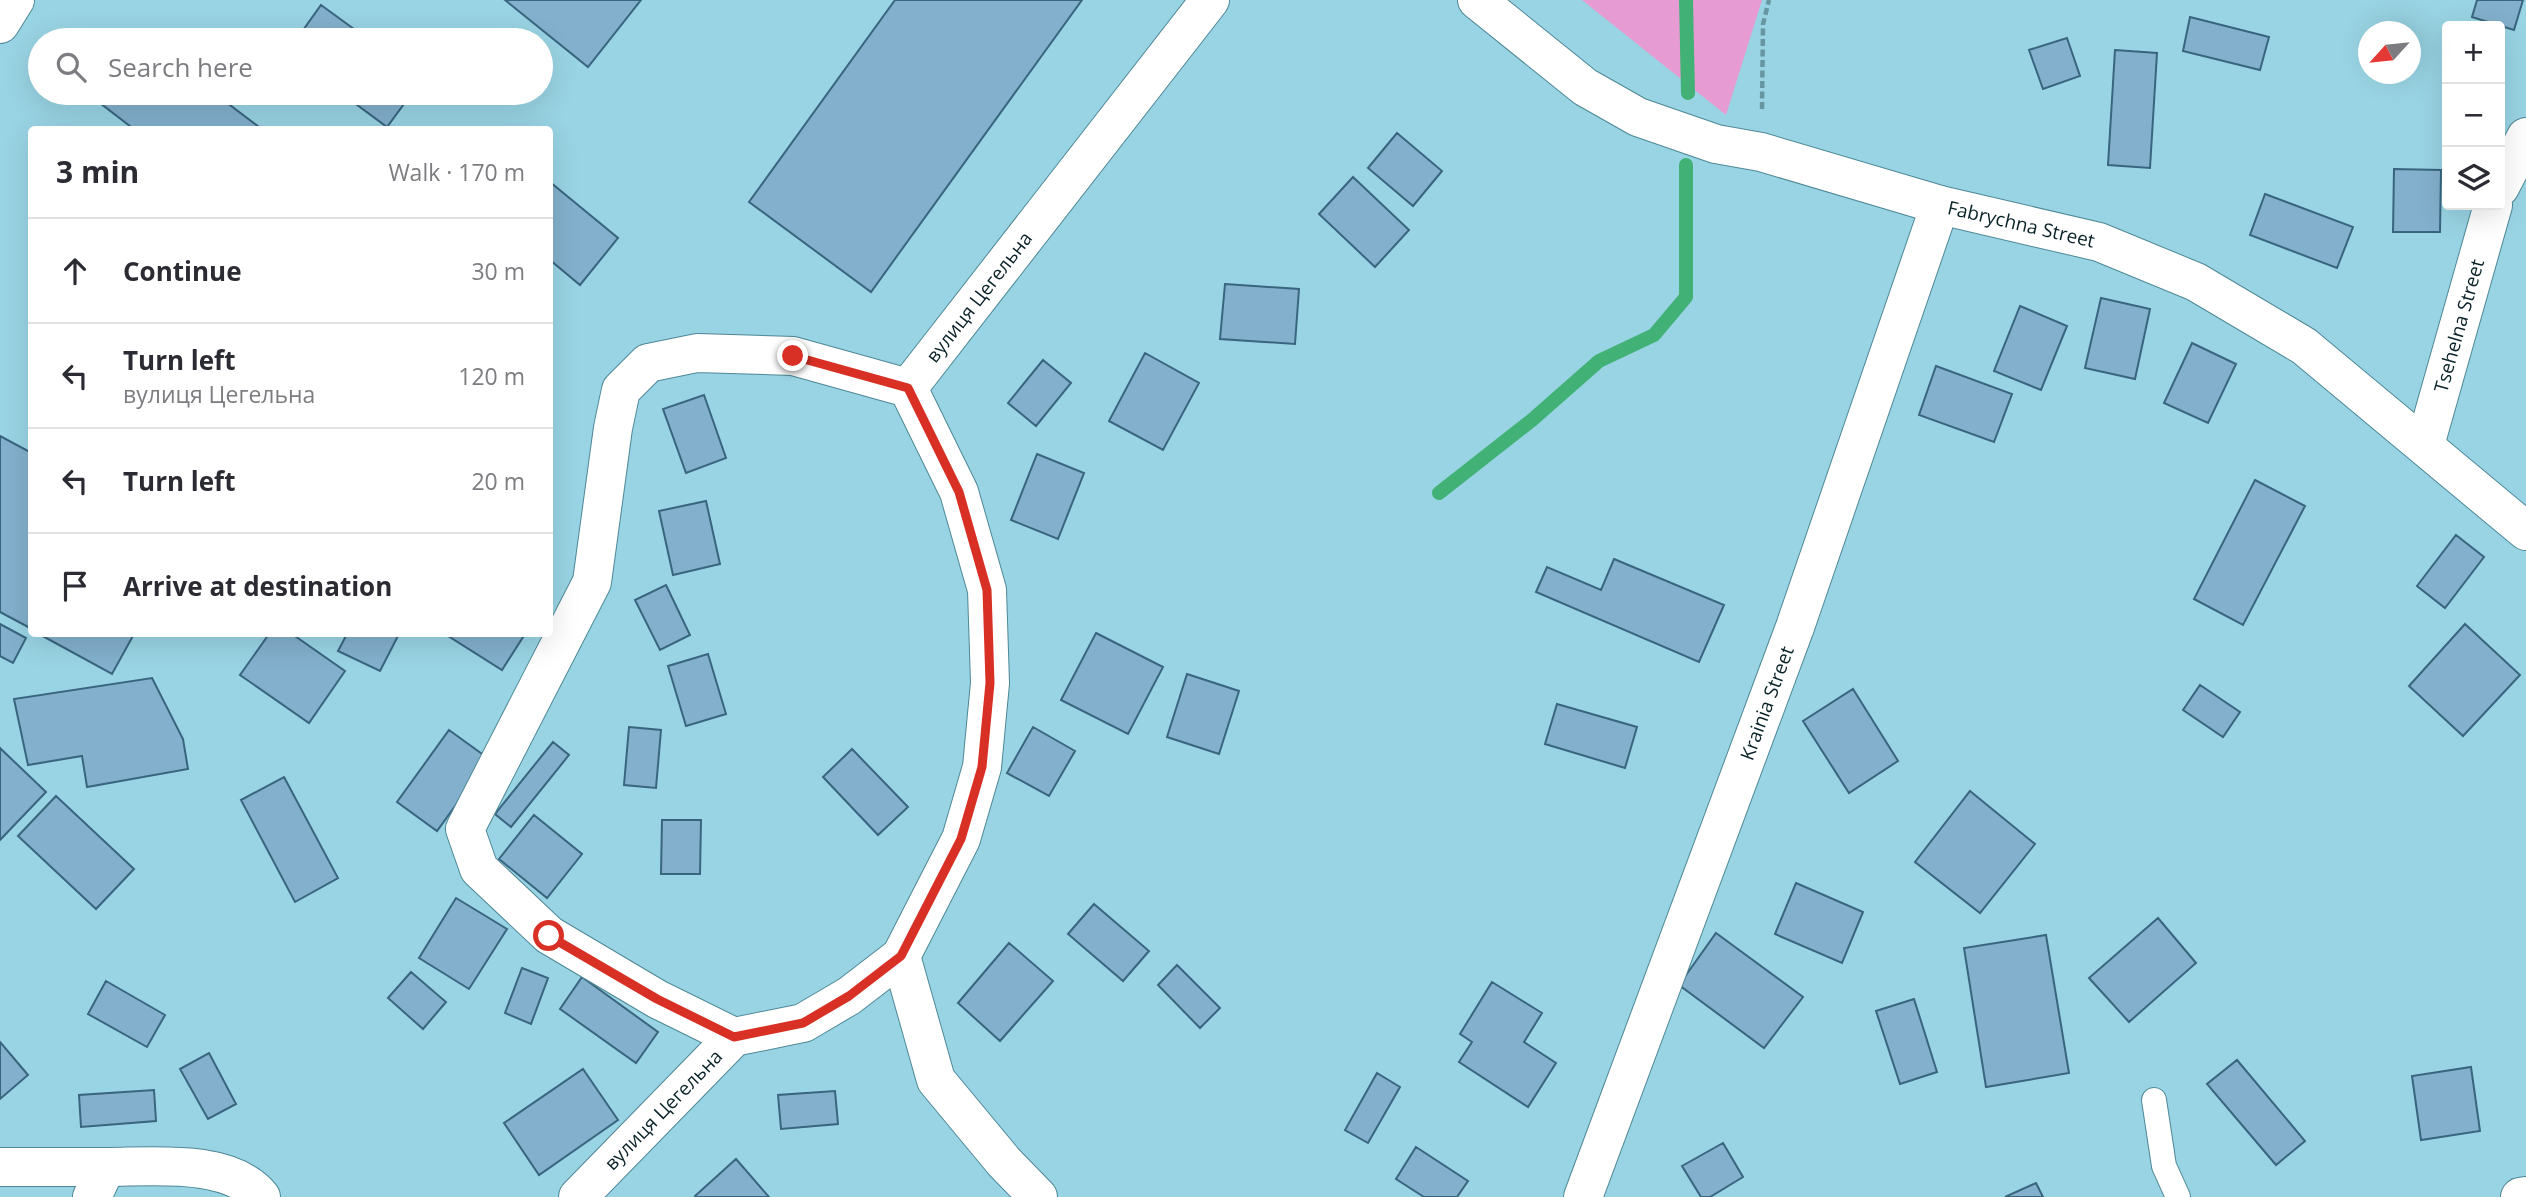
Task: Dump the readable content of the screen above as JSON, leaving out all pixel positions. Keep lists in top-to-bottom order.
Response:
{
  "streets": {
    "street": [
      "Fabrychna Street",
      "вулиця Цегельна",
      "Tsehelna Street",
      "Krainia Street"
    ]
  },
  "crossings": [
    ["Fabrychna Street", "Tsehelna Street"],
    ["Fabrychna Street", "Krainia Street"]
  ],
  "north": "bottom left",
  "page": {
    "map_buttons": ["+", "−"],
    "search": "Search here",
    "heading": ["3 min", "Walk · 170 m"],
    "list": [
      ["Continue", "30 m"],
      ["Turn left", "вулиця Цегельна", "120 m"],
      ["Turn left", "20 m"],
      "Arrive at destination"
    ]
  }
}
